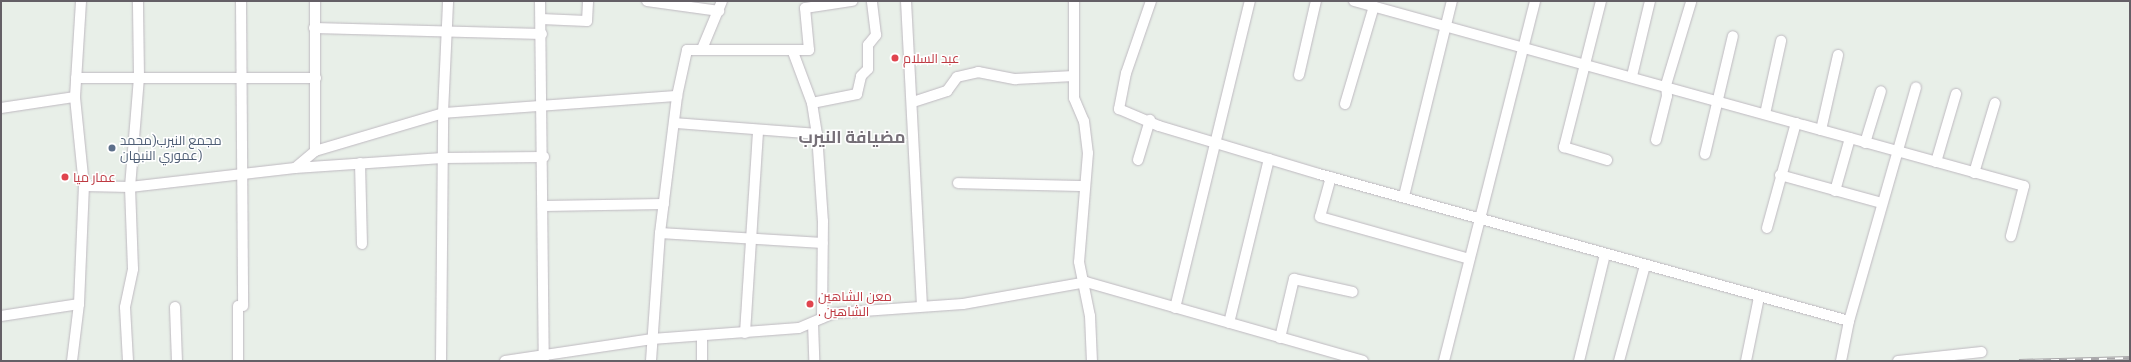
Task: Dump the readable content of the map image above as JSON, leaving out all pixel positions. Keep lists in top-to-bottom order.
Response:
{
  "districts": ["مضيافة النيرب"],
  "places": [
    "عبد السلام",
    "مجمع النيرب(محمد عموري النبهان)",
    "عمار ميا",
    "معن الشاهين . الشاهين"
  ]
}
